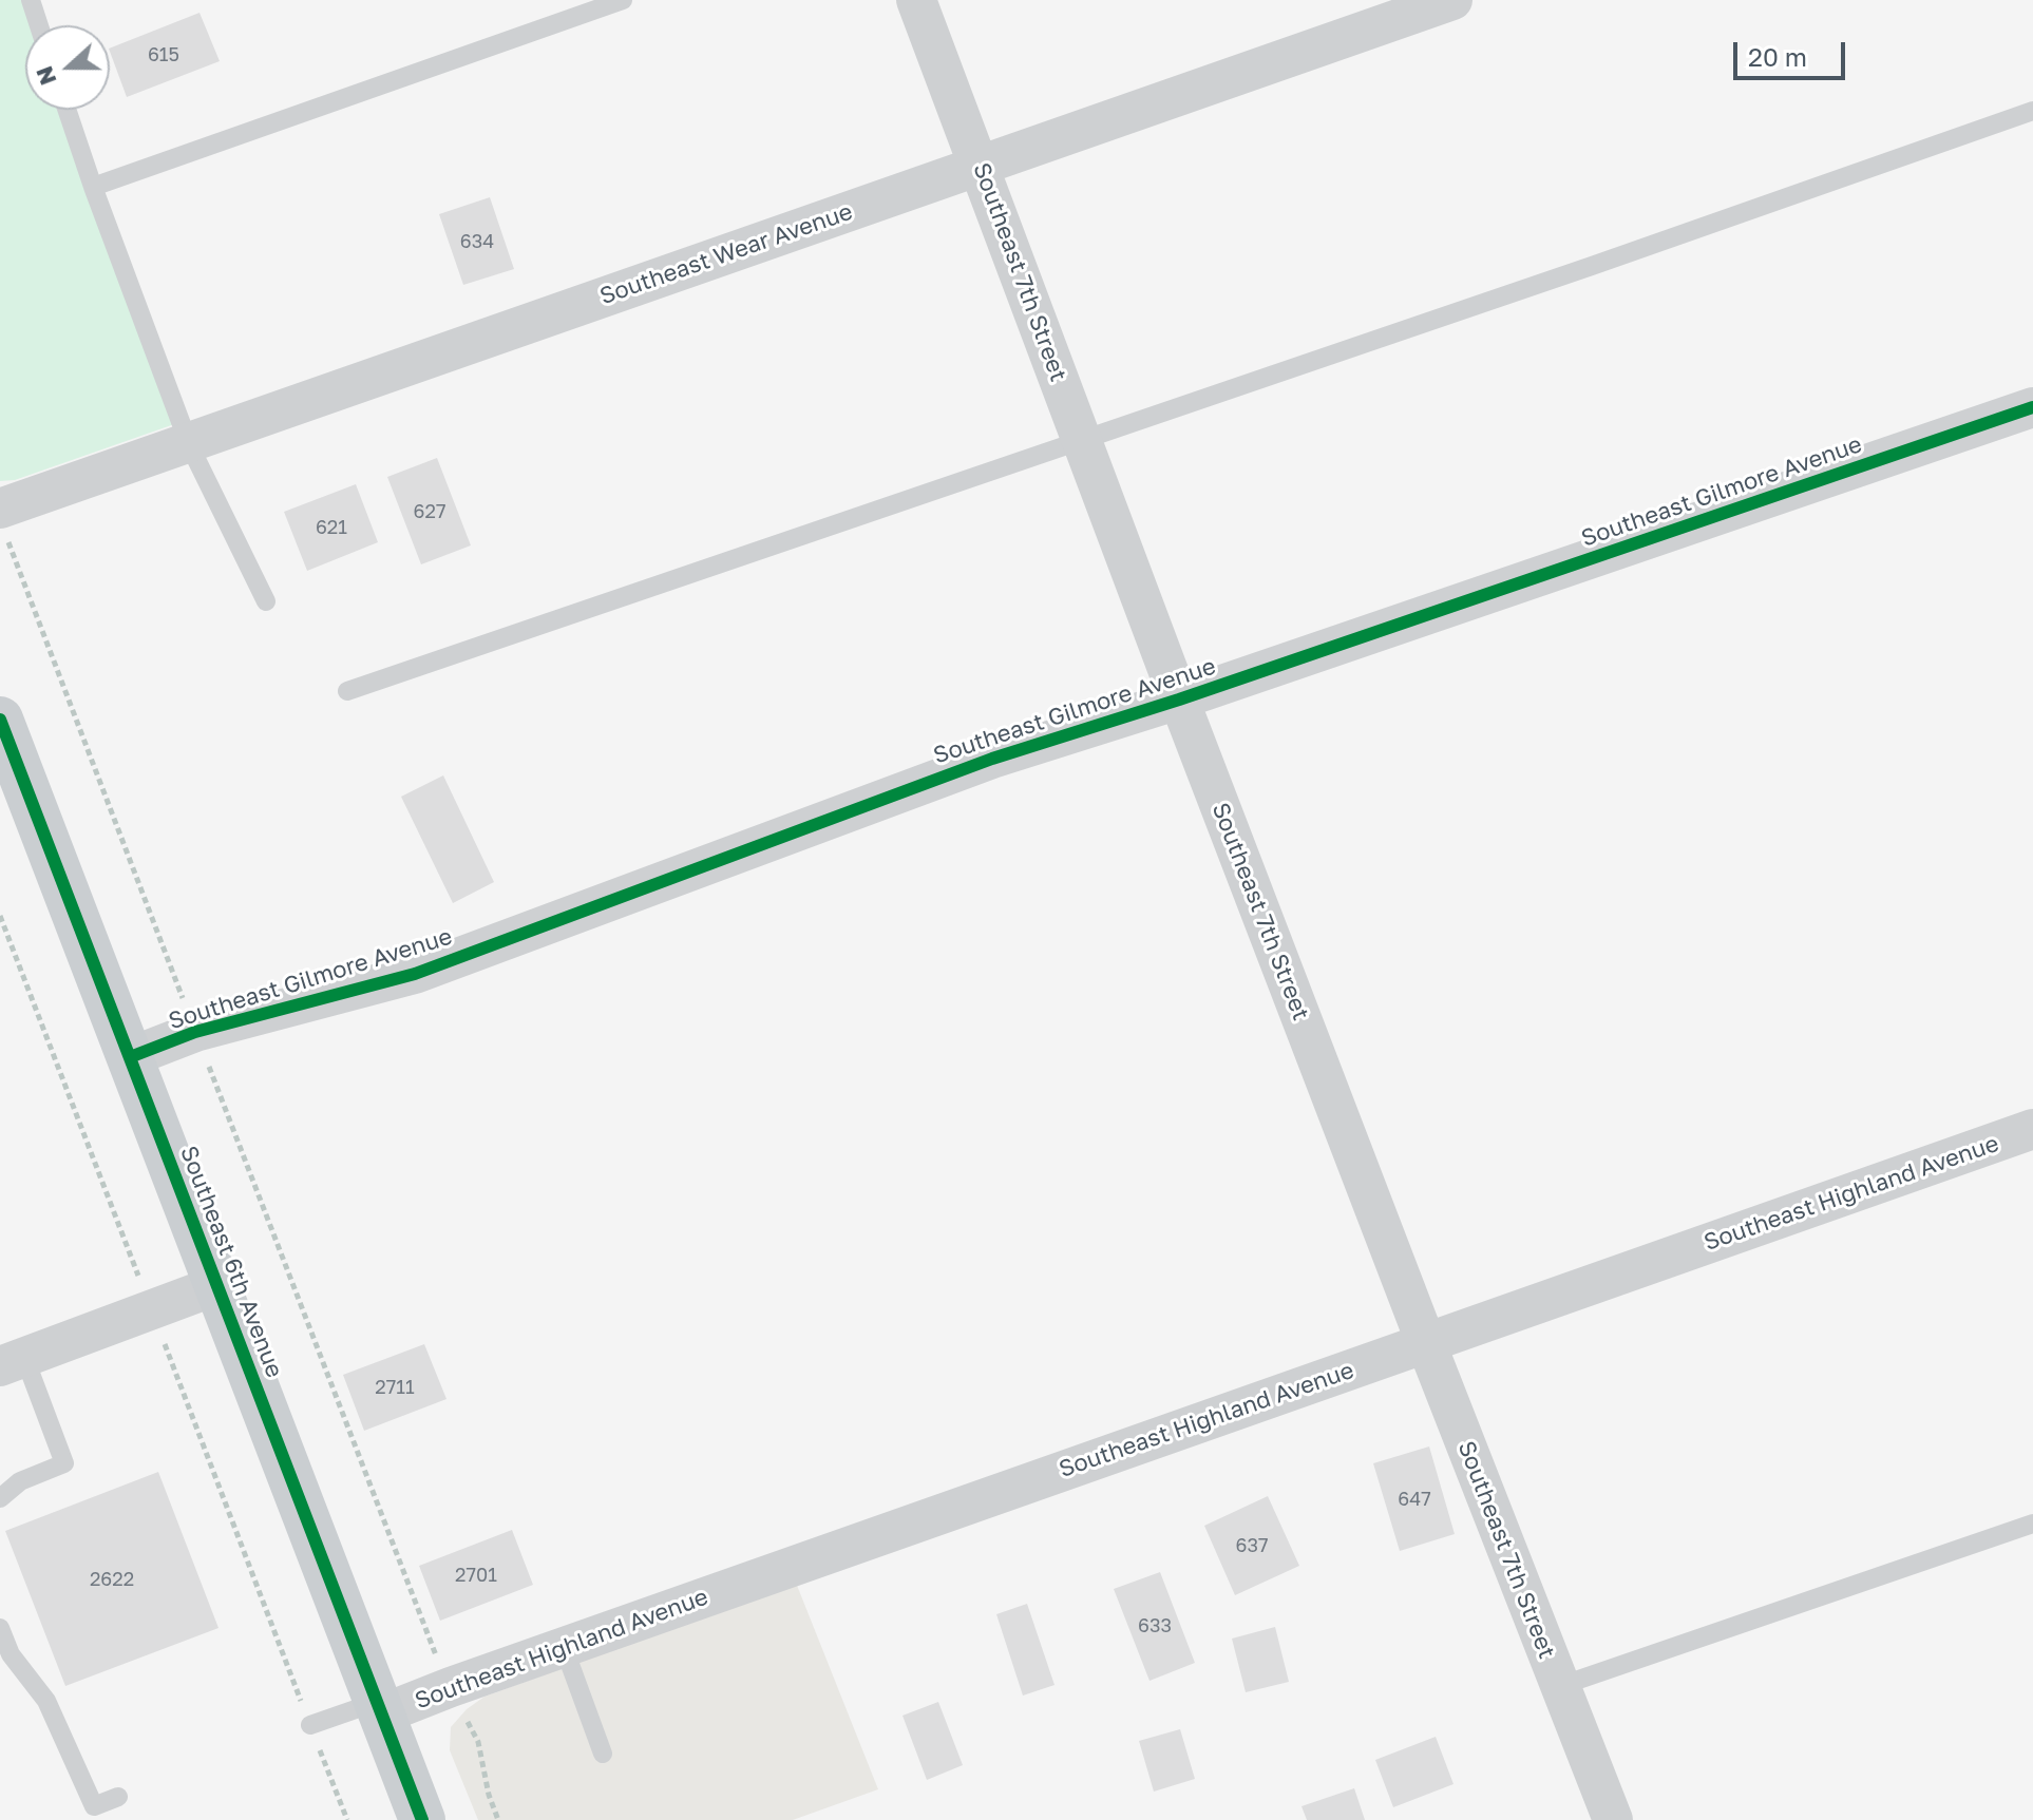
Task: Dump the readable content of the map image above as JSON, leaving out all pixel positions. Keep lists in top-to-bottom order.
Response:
{
  "streets": {
    "main road": ["Southeast 6th Avenue"],
    "street": [
      "Southeast Wear Avenue",
      "Southeast 7th Street",
      "Southeast Gilmore Avenue",
      "Southeast Highland Avenue"
    ]
  },
  "crossings": [
    ["Southeast Wear Avenue", "Southeast 7th Street"],
    ["Southeast 7th Street", "Southeast Gilmore Avenue"],
    ["Southeast 7th Street", "Southeast Highland Avenue"],
    ["Southeast Gilmore Avenue", "Southeast 6th Avenue"],
    ["Southeast Highland Avenue", "Southeast 6th Avenue"]
  ],
  "house_numbers": [
    "615",
    "634",
    "627",
    "621",
    "2711",
    "647",
    "637",
    "2701",
    "2622",
    "633"
  ],
  "scale_bar": "20 m",
  "north": "left"
}
